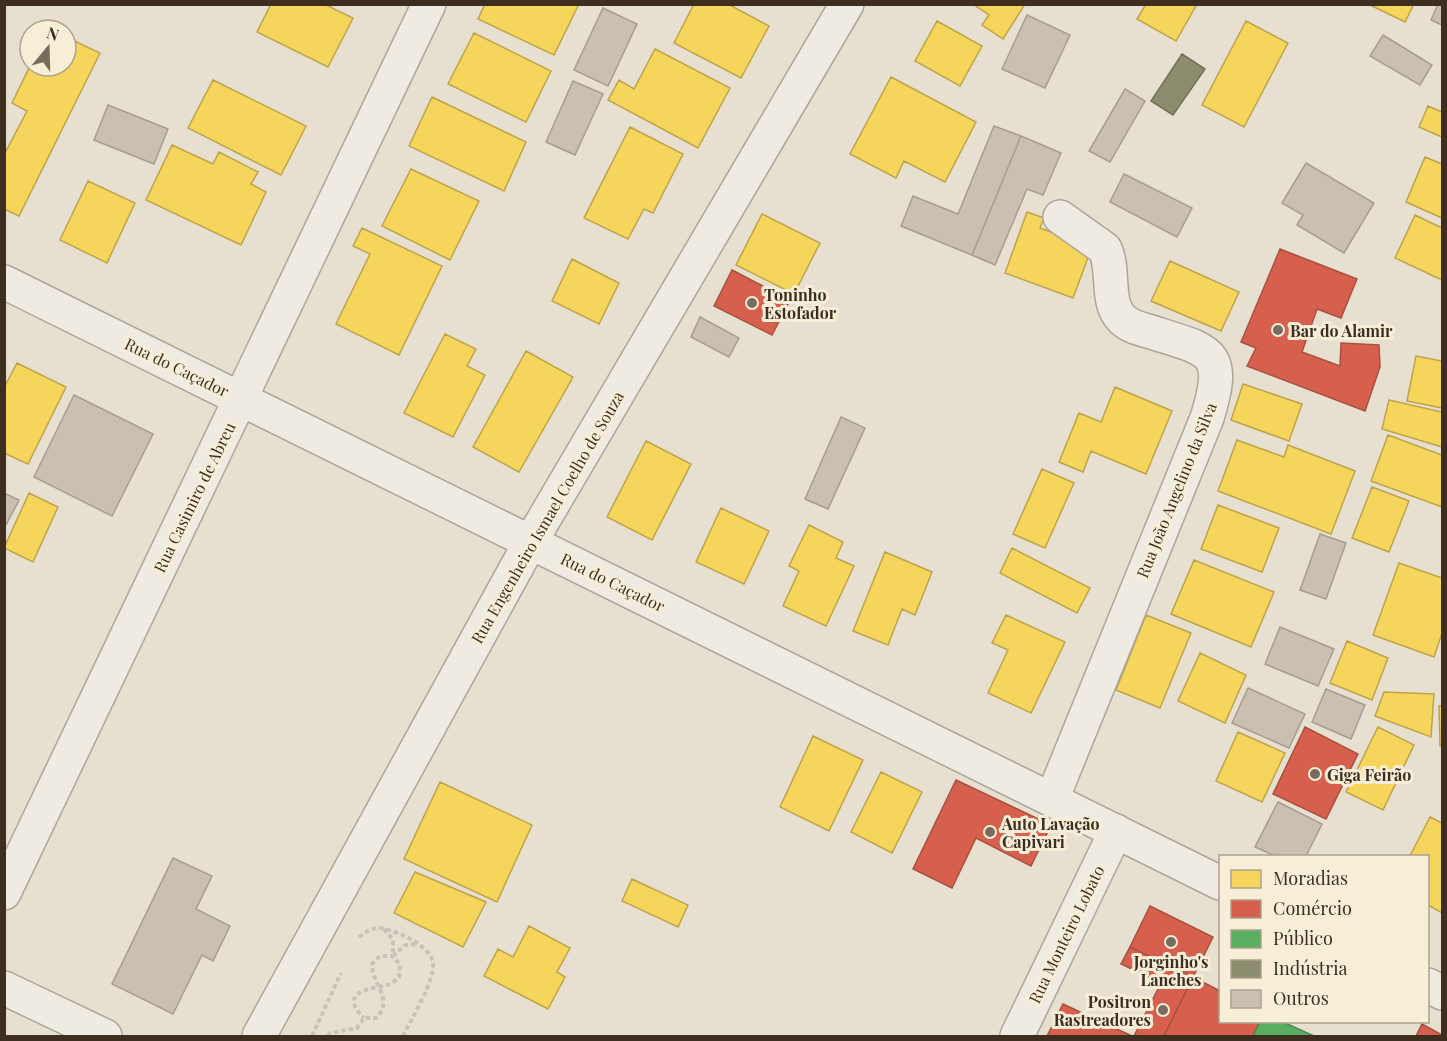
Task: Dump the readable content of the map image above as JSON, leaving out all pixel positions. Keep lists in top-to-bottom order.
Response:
{
  "streets": {
    "street": [
      "Rua do Caçador",
      "Rua João Angelino da Silva",
      "Rua Casimiro de Abreu",
      "Rua Engenheiro Ismael Coelho de Souza",
      "Rua Monteiro Lobato"
    ]
  },
  "crossings": [
    ["Rua do Caçador", "Rua João Angelino da Silva"],
    ["Rua do Caçador", "Rua Casimiro de Abreu"],
    ["Rua do Caçador", "Rua Engenheiro Ismael Coelho de Souza"],
    ["Rua do Caçador", "Rua Monteiro Lobato"]
  ],
  "places": [
    "Toninho Estofador",
    "Bar do Alamir",
    "Giga Feirão",
    "Auto Lavação Capivari",
    "Jorginho's Lanches",
    "Positron Rastreadores"
  ],
  "legend": [
    "Moradias",
    "Comércio",
    "Público",
    "Indústria",
    "Outros"
  ],
  "north": "top"
}
